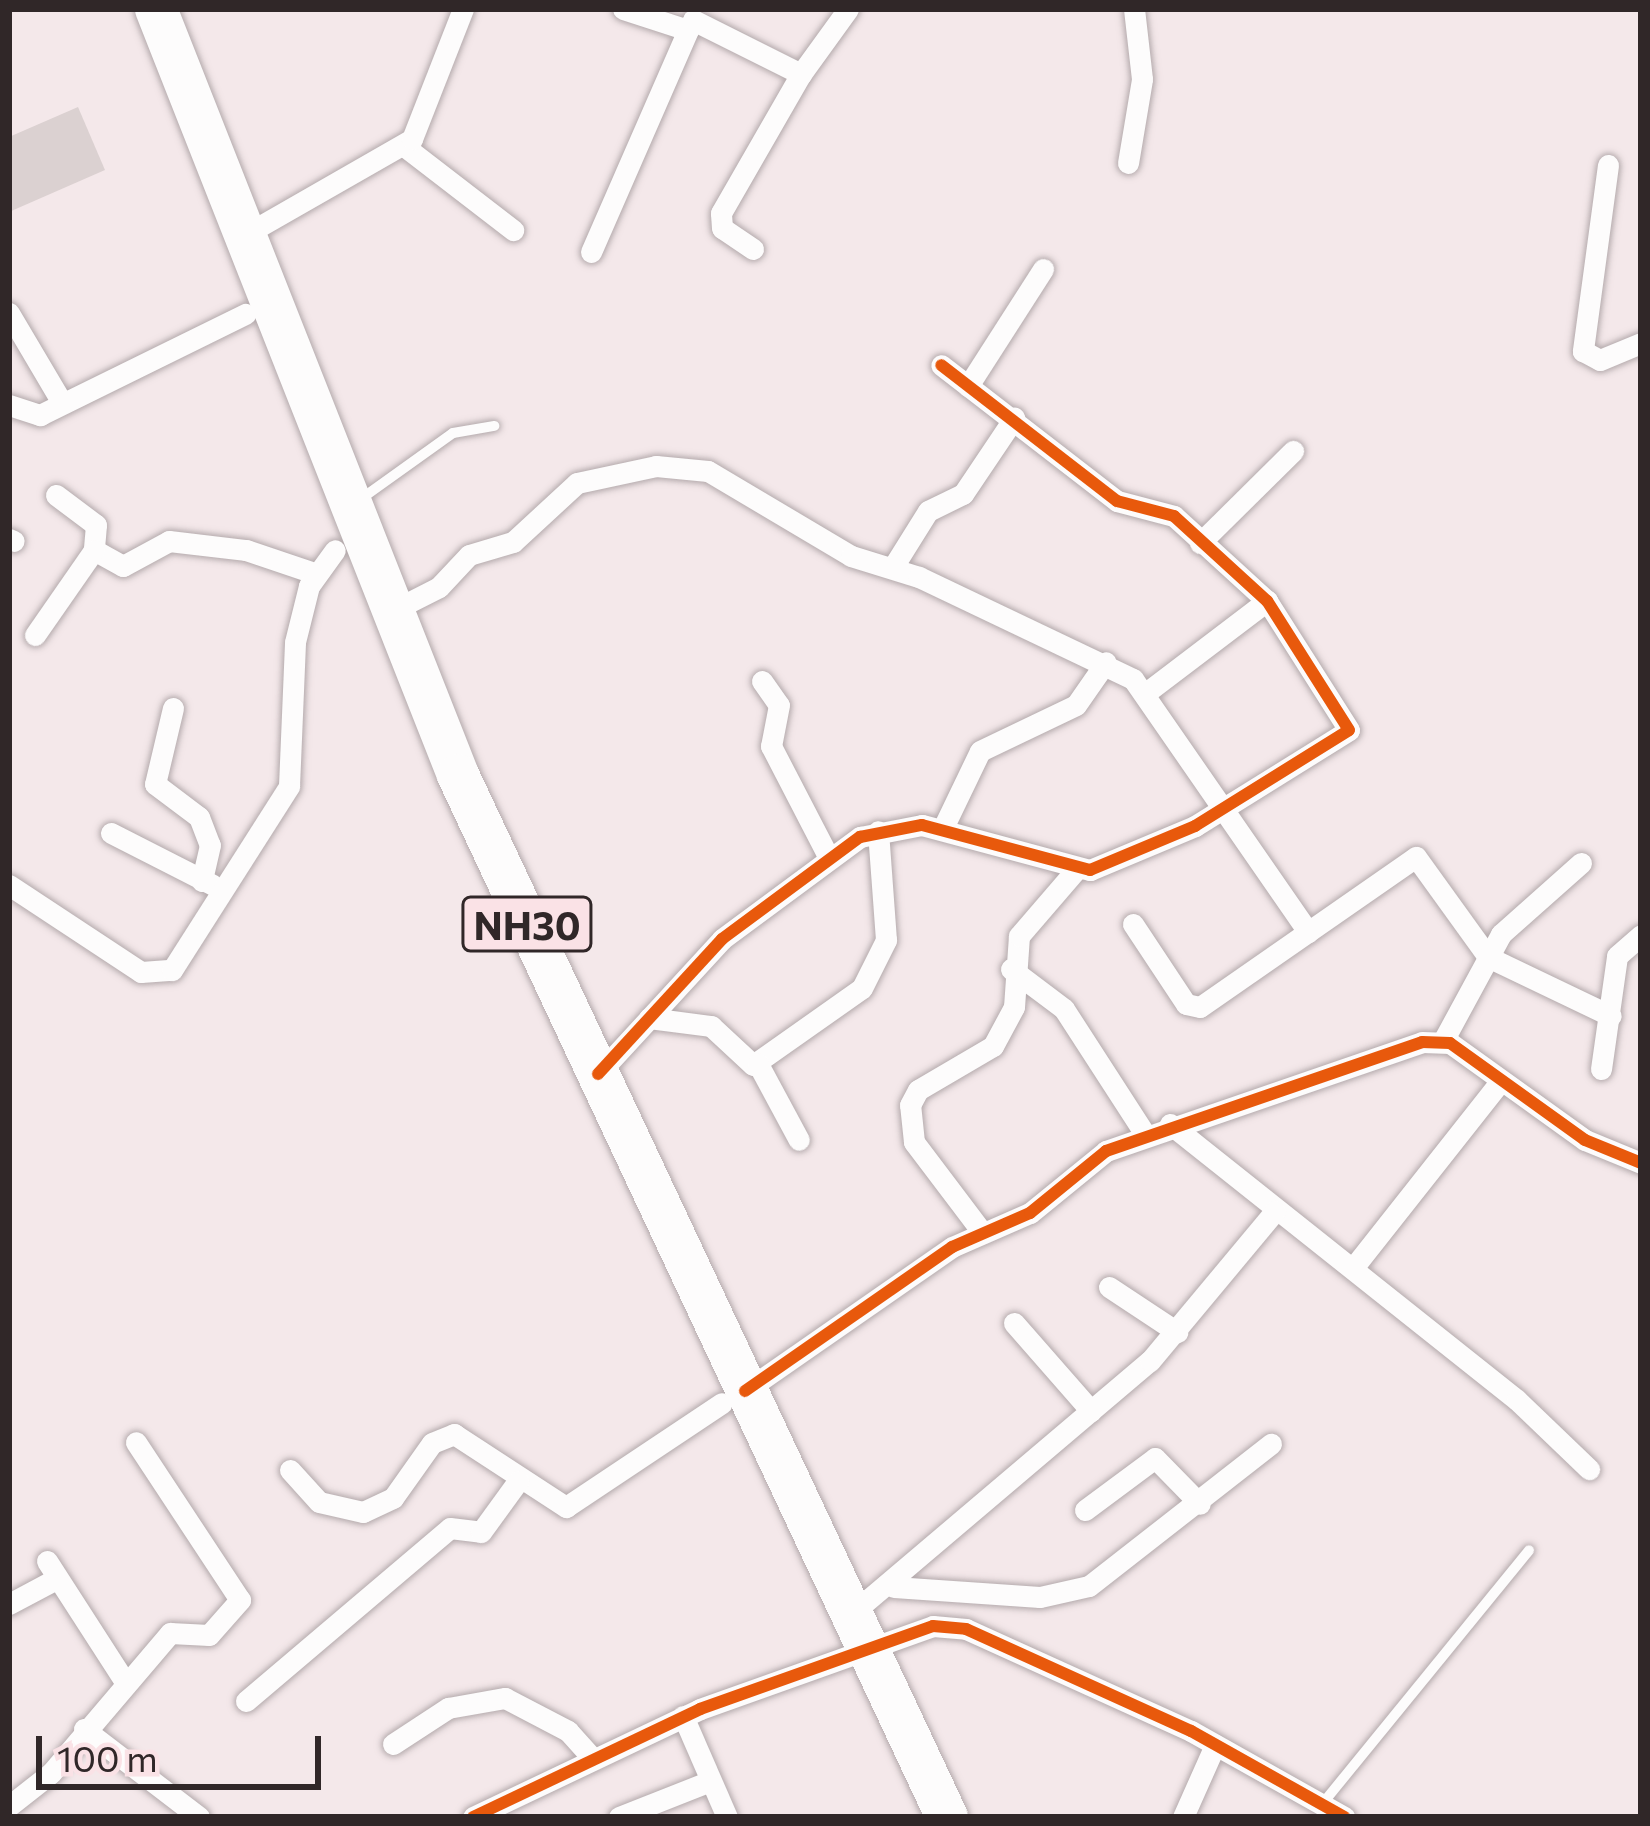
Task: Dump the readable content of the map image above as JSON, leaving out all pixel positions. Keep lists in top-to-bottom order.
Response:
{
  "streets": {
    "highway": ["NH30"]
  },
  "scale_bar": "100 m"
}
